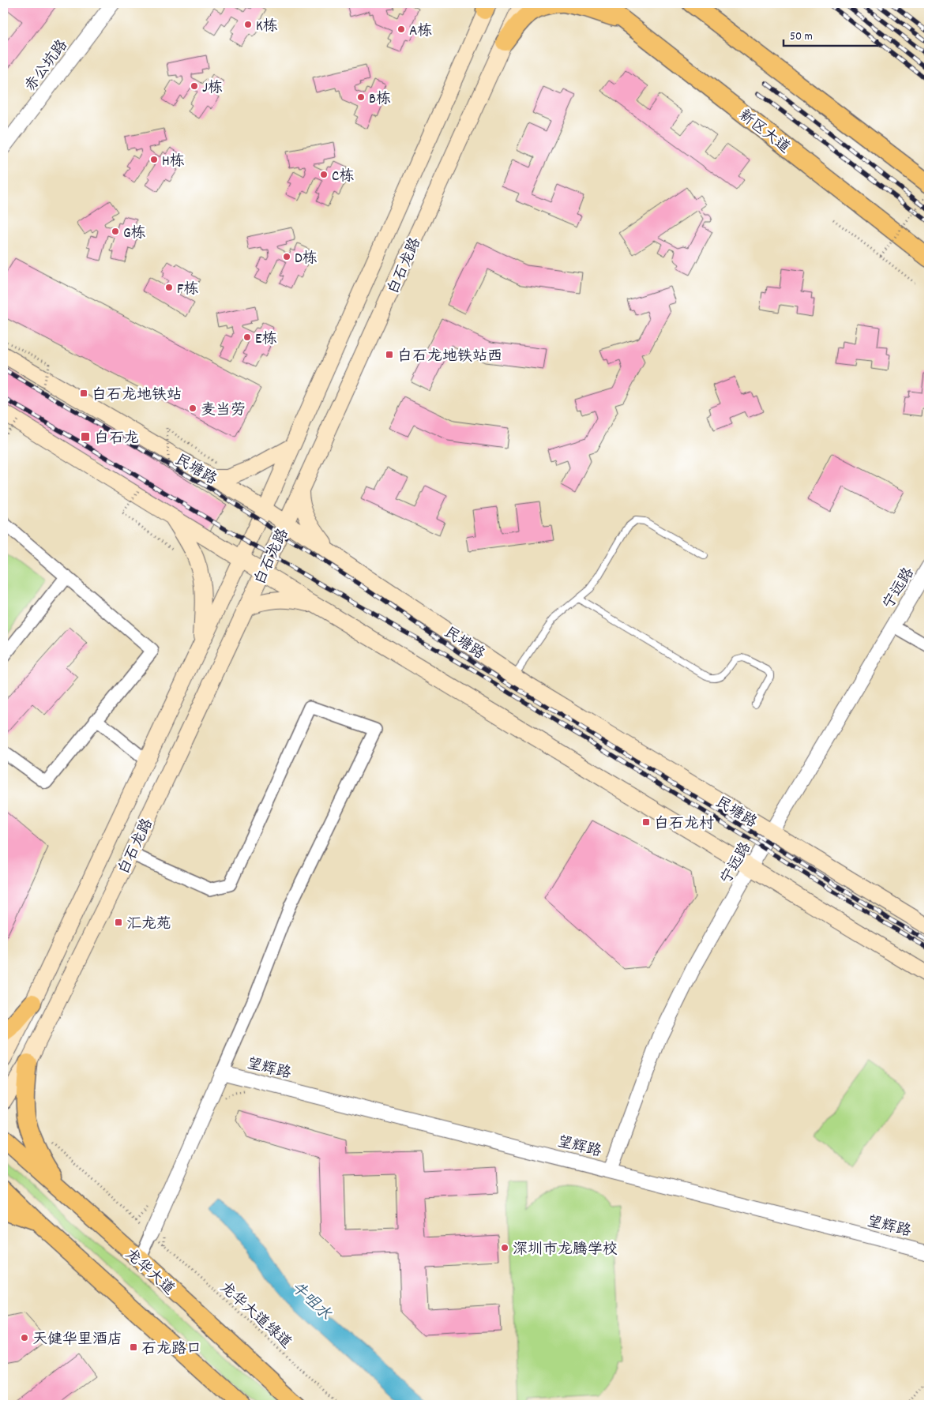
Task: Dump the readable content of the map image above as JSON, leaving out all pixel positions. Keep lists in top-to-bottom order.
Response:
{
  "streets": {
    "main road": [
      "新区大道",
      "白石龙路",
      "民塘路",
      "龙华大道"
    ],
    "street": ["赤公坑路", "宁远路", "望辉路"],
    "path": ["龙华大道绿道"]
  },
  "crossings": [
    ["白石龙路", "民塘路"],
    ["民塘路", "宁远路"],
    ["宁远路", "望辉路"]
  ],
  "water": ["牛咀水"],
  "places": {
    "other": [
      "K栋",
      "A栋",
      "J栋",
      "B栋",
      "H栋",
      "C栋",
      "G栋",
      "D栋",
      "F栋",
      "E栋",
      "麦当劳",
      "深圳市龙腾学校",
      "天健华里酒店"
    ],
    "transit": [
      "白石龙地铁站西",
      "白石龙地铁站",
      "白石龙",
      "白石龙村",
      "汇龙苑",
      "石龙路口"
    ]
  },
  "scale_bar": "50 m"
}
